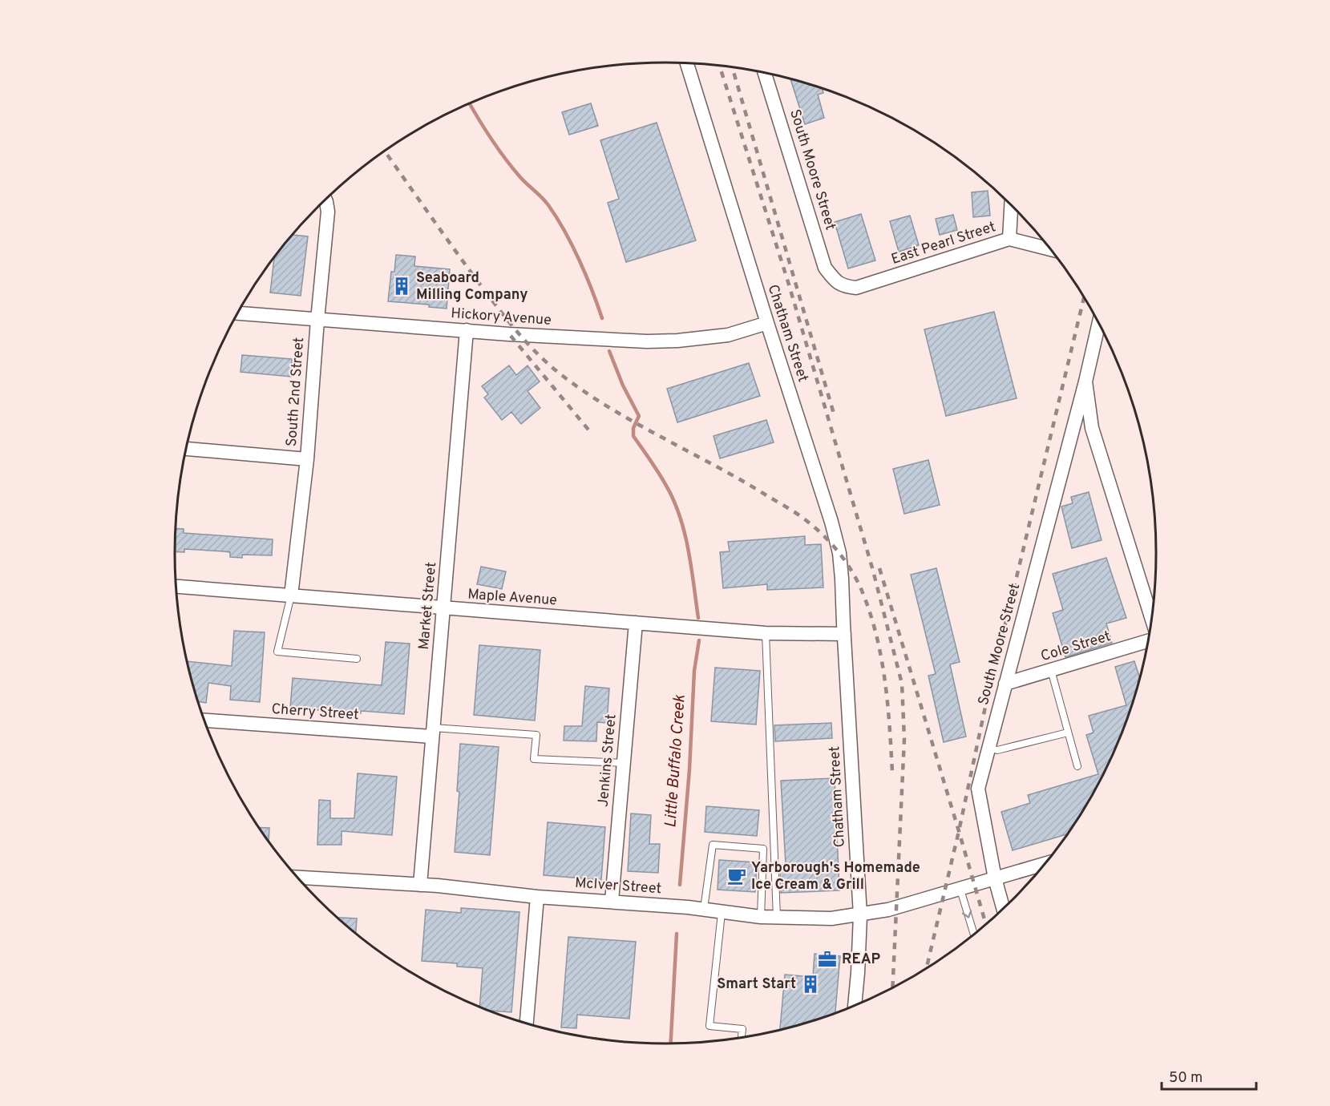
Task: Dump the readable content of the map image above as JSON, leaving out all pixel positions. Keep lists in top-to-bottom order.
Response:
{
  "streets": {
    "street": [
      "South Moore Street",
      "East Pearl Street",
      "Hickory Avenue",
      "Chatham Street",
      "South 2nd Street",
      "Maple Avenue",
      "Market Street",
      "Cole Street",
      "Cherry Street",
      "Jenkins Street",
      "McIver Street"
    ]
  },
  "crossings": [
    ["South Moore Street", "East Pearl Street"],
    ["South Moore Street", "Cole Street"],
    ["South Moore Street", "McIver Street"],
    ["Hickory Avenue", "Chatham Street"],
    ["Hickory Avenue", "South 2nd Street"],
    ["Hickory Avenue", "Market Street"],
    ["Chatham Street", "Maple Avenue"],
    ["Chatham Street", "McIver Street"],
    ["South 2nd Street", "Maple Avenue"],
    ["Maple Avenue", "Market Street"],
    ["Maple Avenue", "Jenkins Street"],
    ["Market Street", "Cherry Street"],
    ["Market Street", "McIver Street"],
    ["Jenkins Street", "McIver Street"]
  ],
  "water": ["Little Buffalo Creek"],
  "places": {
    "building": ["Seaboard Milling Company", "Smart Start"],
    "cafe": ["Yarborough's Homemade Ice Cream & Grill"],
    "office": ["REAP"]
  },
  "scale_bar": "50 m"
}
